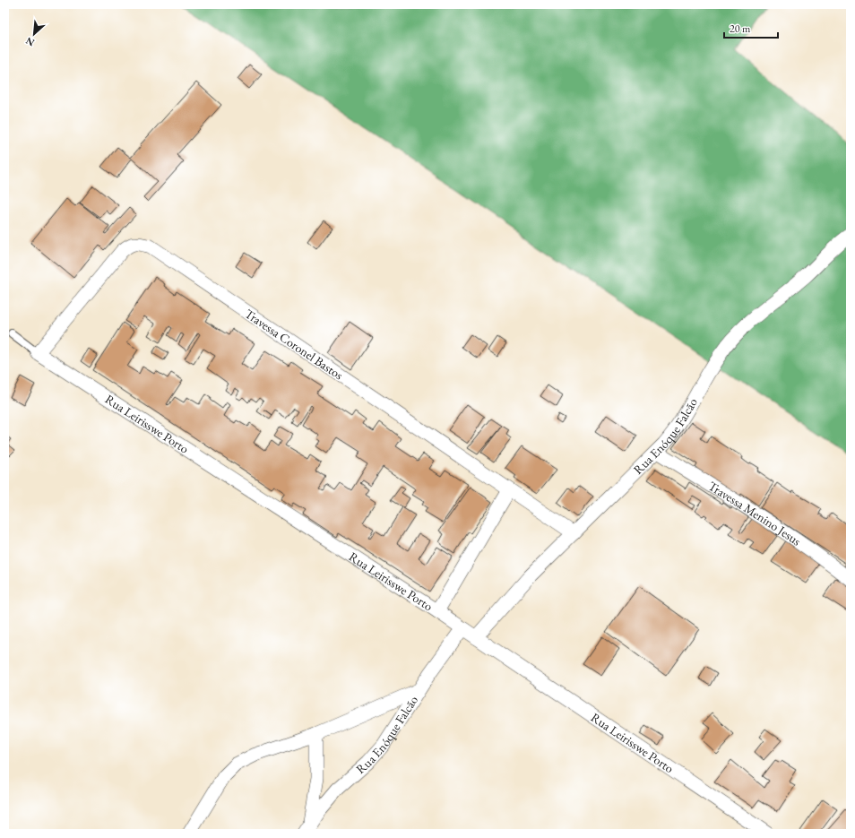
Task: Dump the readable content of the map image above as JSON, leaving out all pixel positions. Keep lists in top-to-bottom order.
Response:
{
  "streets": {
    "street": [
      "Travessa Coronel Bastos",
      "Rua Leirisswe Porto",
      "Rua Enóque Falcão",
      "Travessa Menino Jesus"
    ]
  },
  "crossings": [
    ["Travessa Coronel Bastos", "Rua Leirisswe Porto"],
    ["Travessa Coronel Bastos", "Rua Enóque Falcão"],
    ["Rua Leirisswe Porto", "Rua Enóque Falcão"],
    ["Rua Enóque Falcão", "Travessa Menino Jesus"]
  ],
  "scale_bar": "20 m",
  "north": "bottom left"
}
